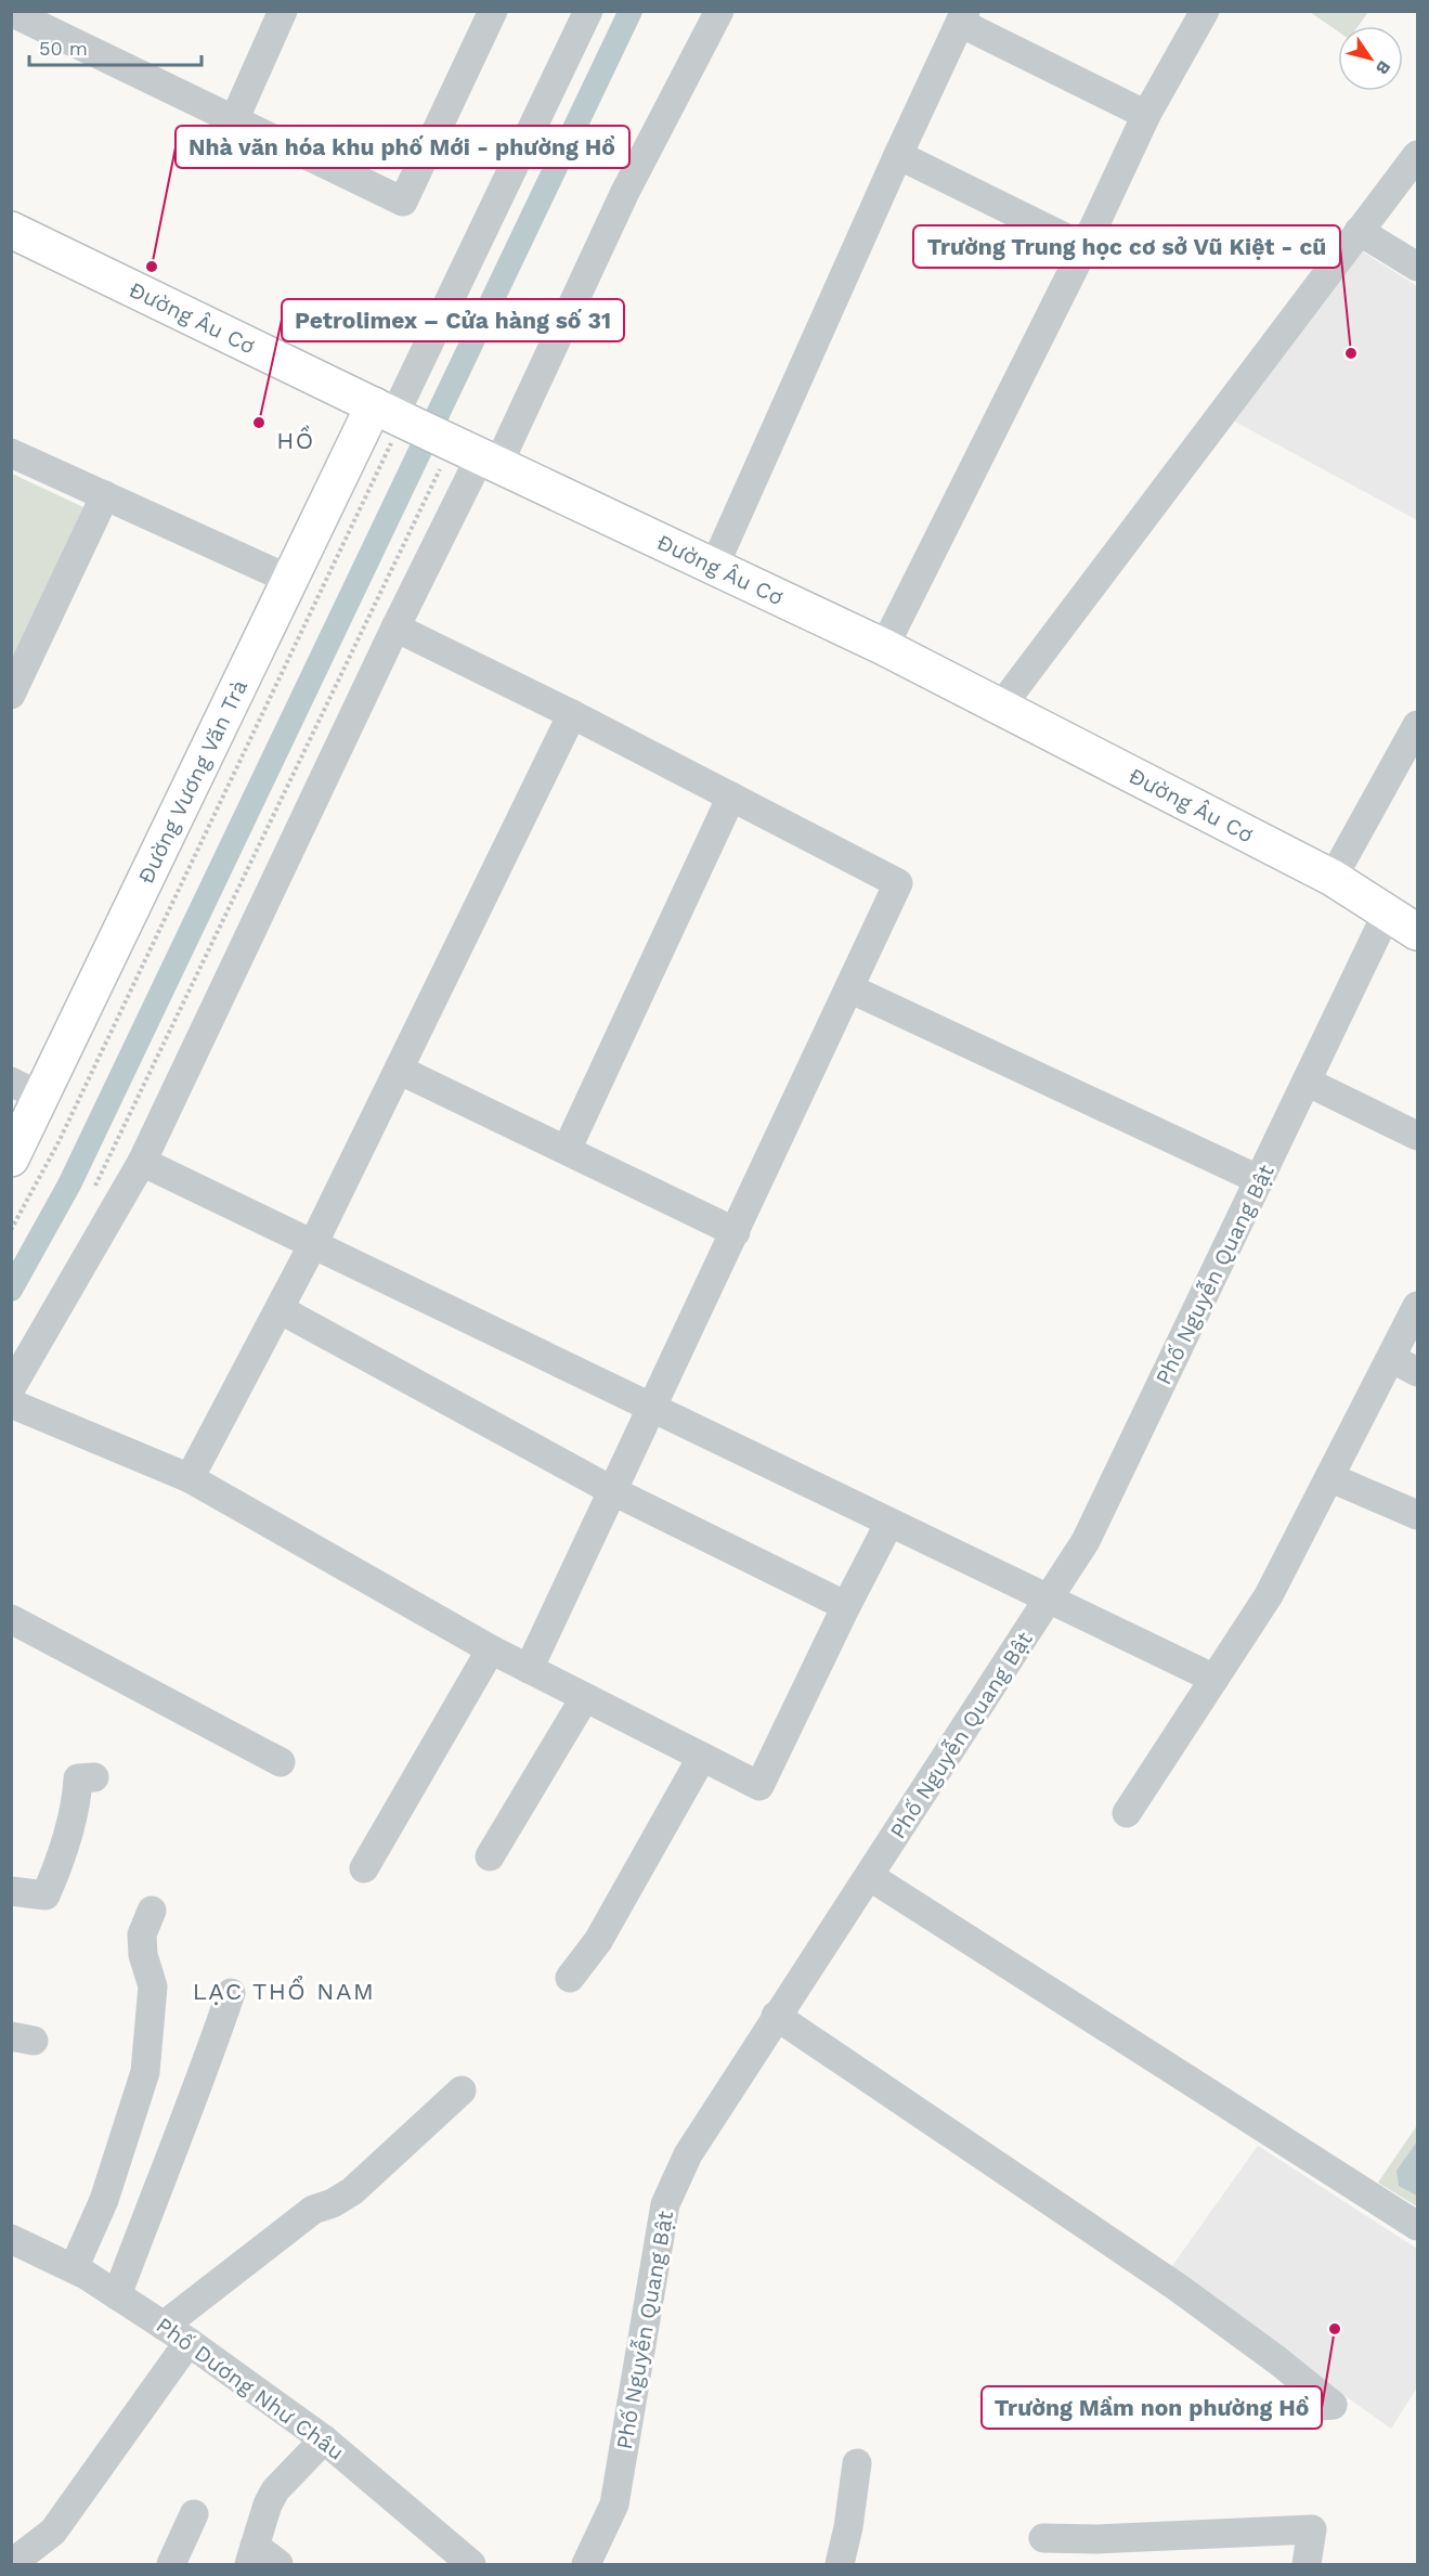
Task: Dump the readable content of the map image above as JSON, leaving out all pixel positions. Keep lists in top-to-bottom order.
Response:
{
  "streets": {
    "main road": ["Đường Âu Cơ", "Đường Vương Văn Trà"],
    "street": ["Phố Nguyễn Quang Bật", "Phố Dương Như Châu"]
  },
  "crossings": [
    ["Đường Âu Cơ", "Đường Vương Văn Trà"],
    ["Đường Âu Cơ", "Phố Nguyễn Quang Bật"]
  ],
  "districts": ["HỒ", "LẠC THỔ NAM"],
  "places": [
    "Nhà văn hóa khu phố Mới - phường Hồ",
    "Trường Trung học cơ sở Vũ Kiệt - cũ",
    "Petrolimex – Cửa hàng số 31",
    "Trường Mầm non phường Hồ"
  ],
  "scale_bar": "50 m",
  "north": "bottom right"
}
